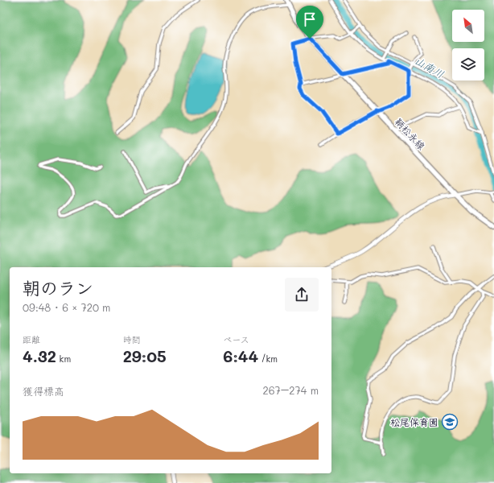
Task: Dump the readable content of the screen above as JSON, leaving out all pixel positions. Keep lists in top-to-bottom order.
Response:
{
  "streets": {
    "main road": ["鞆松永線"]
  },
  "water": ["山南川"],
  "places": {
    "school or university": ["松尾保育園"]
  },
  "north": "top left",
  "page": {
    "heading": ["朝のラン", "09:48 · 6 × 720 m"],
    "stats": [
      ["距離", "4.32 km"],
      ["時間", "29:05"],
      ["ペース", "6:44 /km"]
    ],
    "chart": ["獲得標高", "267–274 m"]
  }
}
